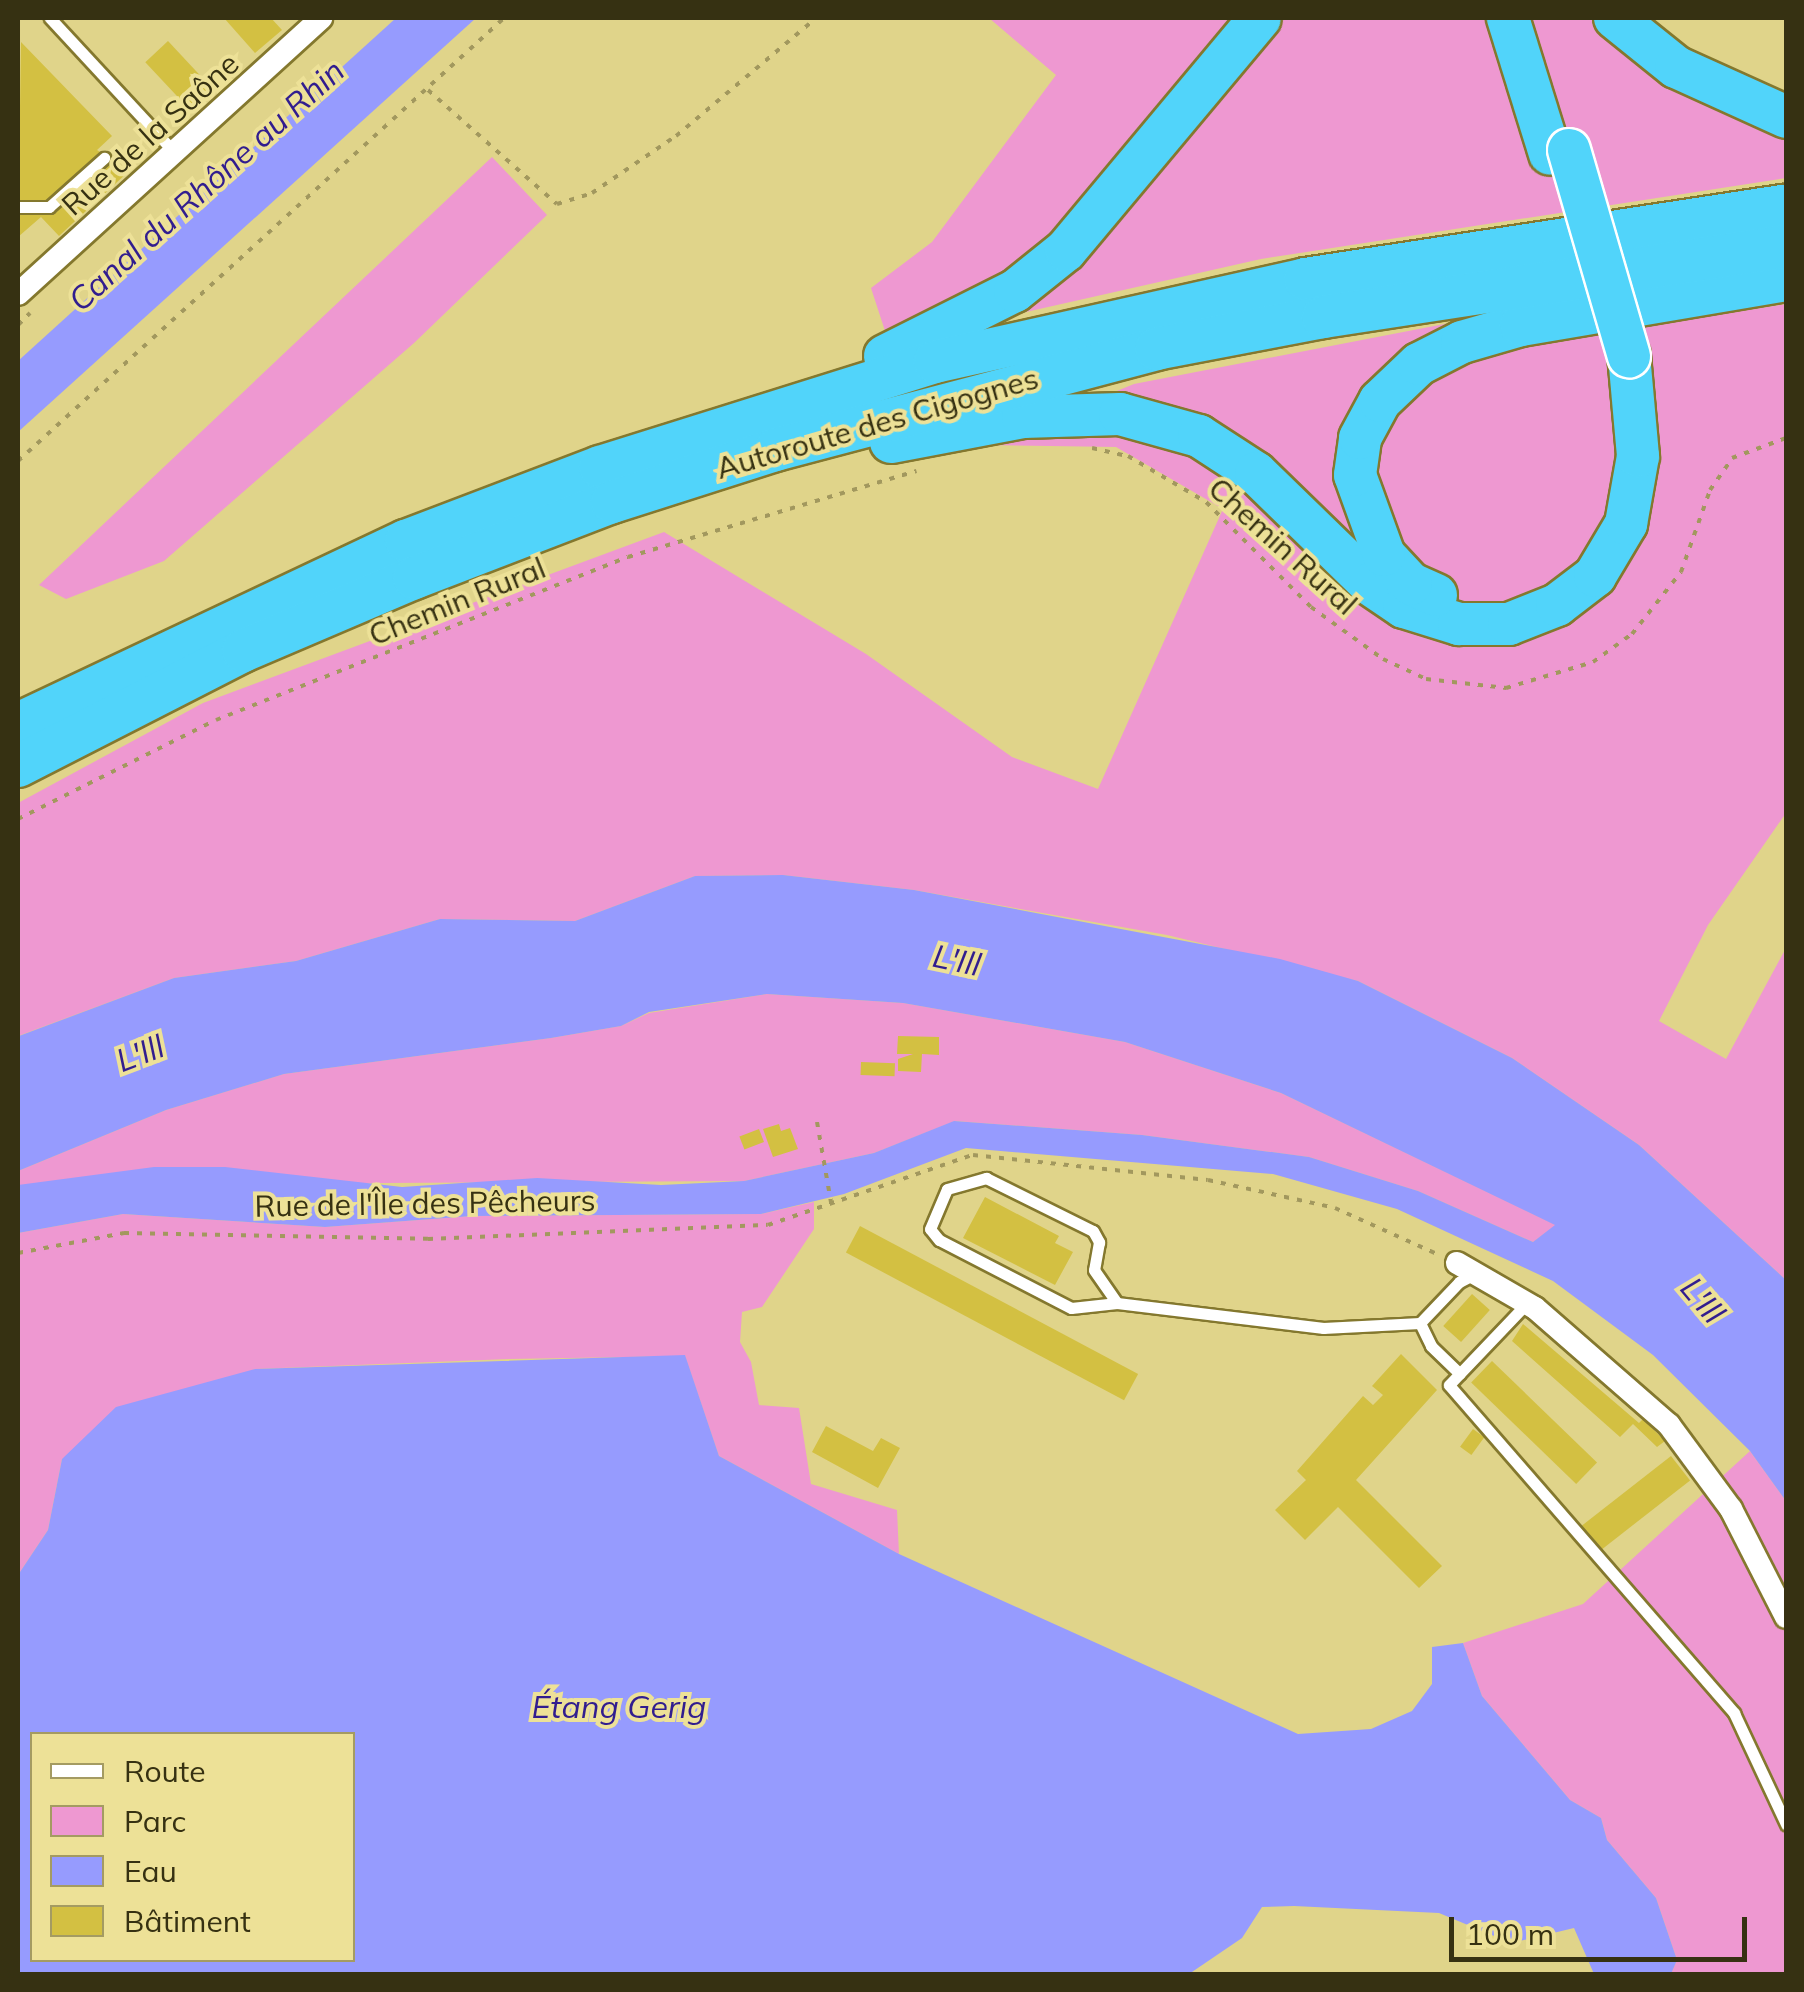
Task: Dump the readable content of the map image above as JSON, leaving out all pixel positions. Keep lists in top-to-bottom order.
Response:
{
  "streets": {
    "highway": ["Autoroute des Cigognes"],
    "street": ["Rue de la Saône"],
    "path": ["Chemin Rural", "Rue de l'Île des Pêcheurs"]
  },
  "water": ["Canal du Rhône au Rhin", "L'Ill", "Étang Gerig"],
  "legend": [
    "Route",
    "Parc",
    "Eau",
    "Bâtiment"
  ],
  "scale_bar": "100 m"
}
